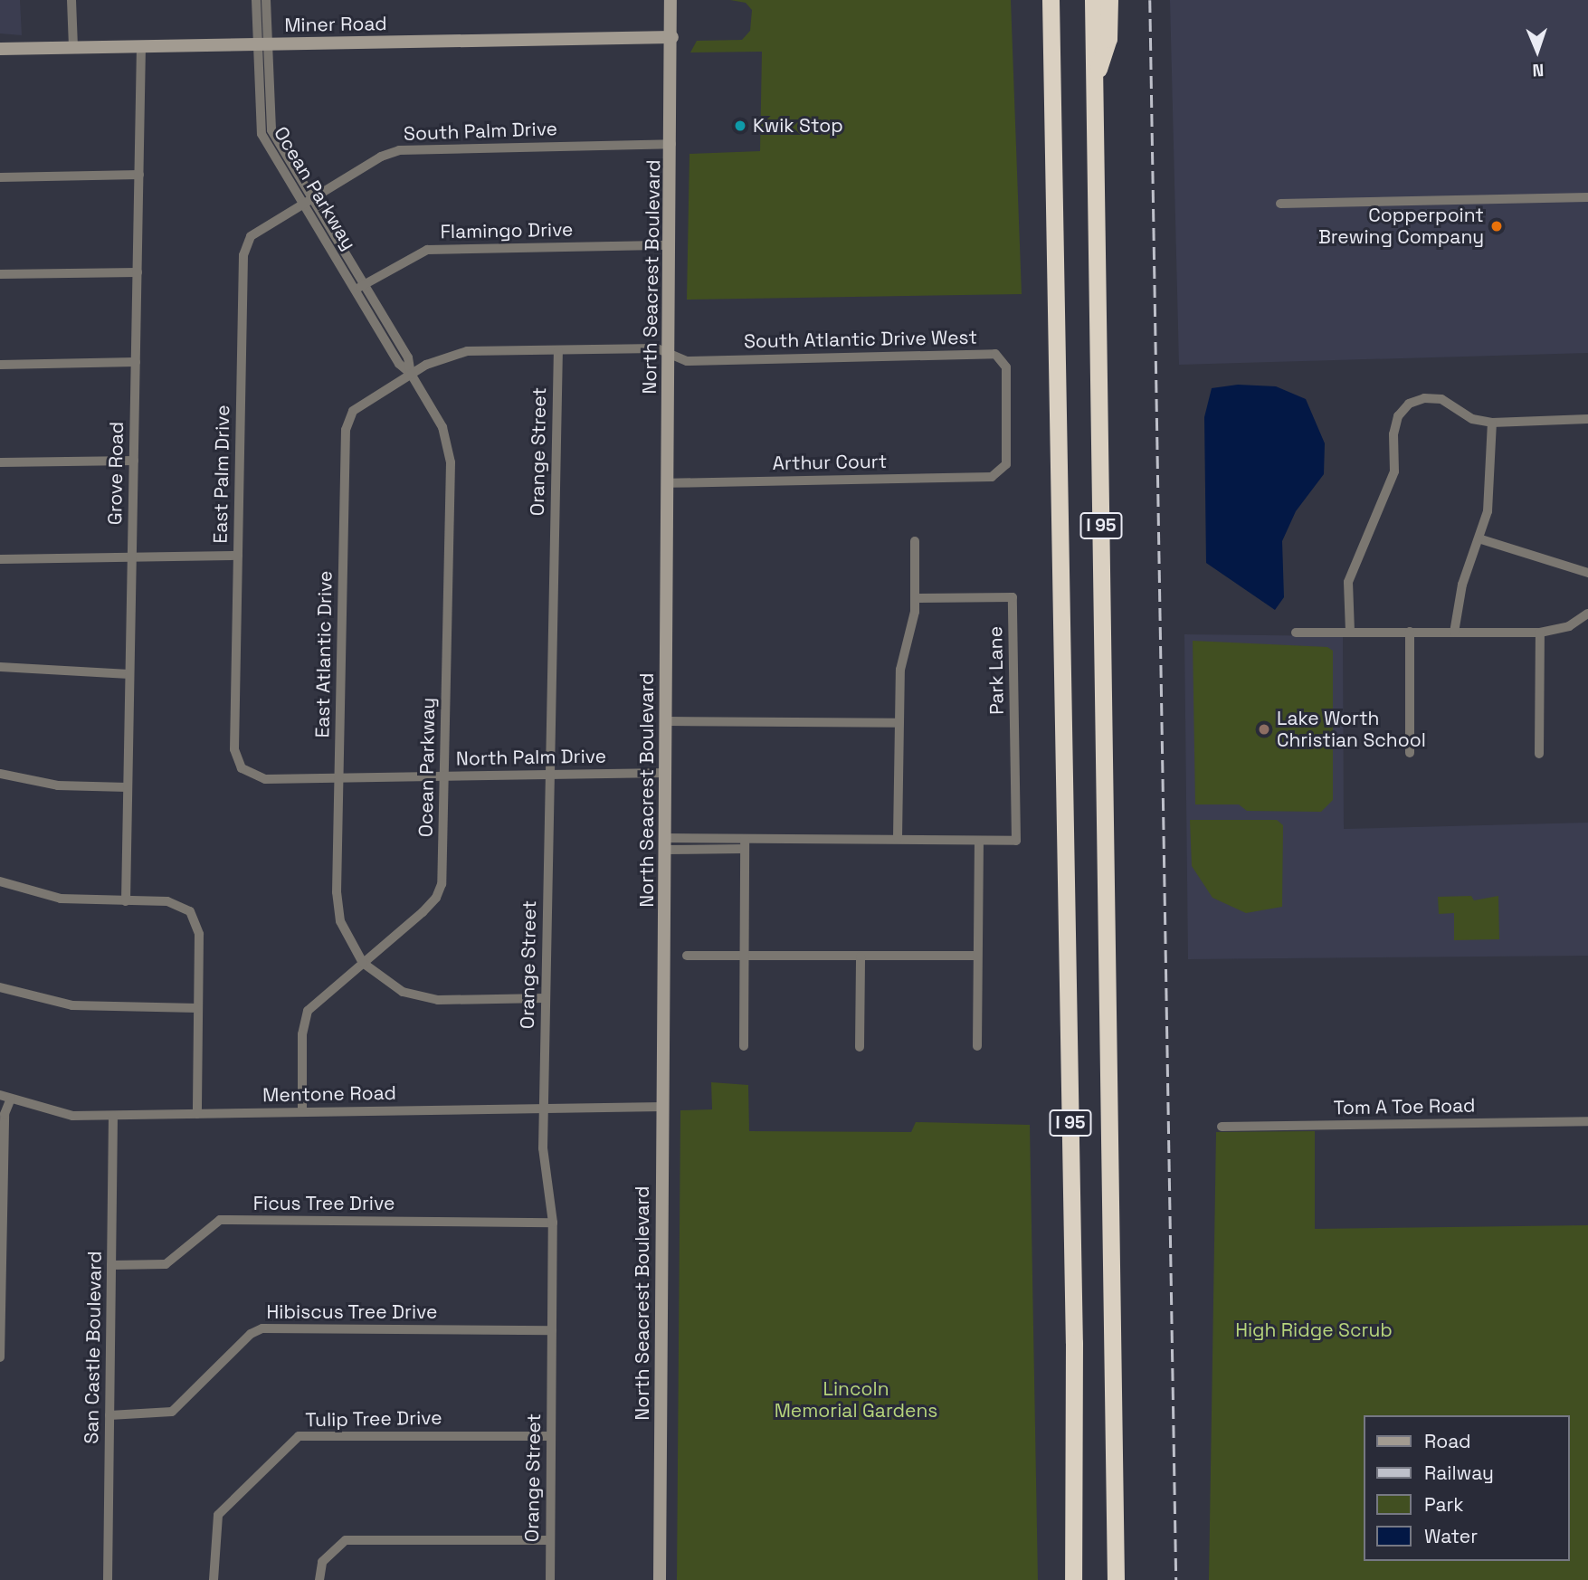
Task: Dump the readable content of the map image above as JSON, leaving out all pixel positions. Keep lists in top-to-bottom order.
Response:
{
  "streets": {
    "highway": ["I 95"],
    "street": [
      "Miner Road",
      "South Palm Drive",
      "Ocean Parkway",
      "Flamingo Drive",
      "North Seacrest Boulevard",
      "South Atlantic Drive West",
      "Orange Street",
      "Arthur Court",
      "Grove Road",
      "East Palm Drive",
      "East Atlantic Drive",
      "Park Lane",
      "North Palm Drive",
      "Mentone Road",
      "Tom A Toe Road",
      "Ficus Tree Drive",
      "Hibiscus Tree Drive",
      "San Castle Boulevard",
      "Tulip Tree Drive"
    ]
  },
  "crossings": [
    ["Miner Road", "Ocean Parkway"],
    ["Miner Road", "North Seacrest Boulevard"],
    ["Miner Road", "Grove Road"],
    ["South Palm Drive", "Ocean Parkway"],
    ["South Palm Drive", "North Seacrest Boulevard"],
    ["South Palm Drive", "East Palm Drive"],
    ["Ocean Parkway", "Flamingo Drive"],
    ["Ocean Parkway", "East Palm Drive"],
    ["Ocean Parkway", "East Atlantic Drive"],
    ["Ocean Parkway", "North Palm Drive"],
    ["Ocean Parkway", "Mentone Road"],
    ["Flamingo Drive", "North Seacrest Boulevard"],
    ["North Seacrest Boulevard", "South Atlantic Drive West"],
    ["North Seacrest Boulevard", "Arthur Court"],
    ["North Seacrest Boulevard", "East Atlantic Drive"],
    ["North Seacrest Boulevard", "North Palm Drive"],
    ["North Seacrest Boulevard", "Mentone Road"],
    ["South Atlantic Drive West", "Arthur Court"],
    ["South Atlantic Drive West", "East Atlantic Drive"],
    ["Orange Street", "East Atlantic Drive"],
    ["Orange Street", "North Palm Drive"],
    ["Orange Street", "Mentone Road"],
    ["Orange Street", "Ficus Tree Drive"],
    ["Orange Street", "Hibiscus Tree Drive"],
    ["Orange Street", "Tulip Tree Drive"],
    ["East Palm Drive", "North Palm Drive"],
    ["East Atlantic Drive", "North Palm Drive"],
    ["Mentone Road", "San Castle Boulevard"],
    ["Ficus Tree Drive", "San Castle Boulevard"],
    ["Hibiscus Tree Drive", "San Castle Boulevard"]
  ],
  "parks": ["High Ridge Scrub", "Lincoln Memorial Gardens"],
  "places": ["Kwik Stop", "Copperpoint Brewing Company", "Lake Worth Christian School"],
  "legend": [
    "Road",
    "Railway",
    "Park",
    "Water"
  ],
  "north": "bottom"
}
